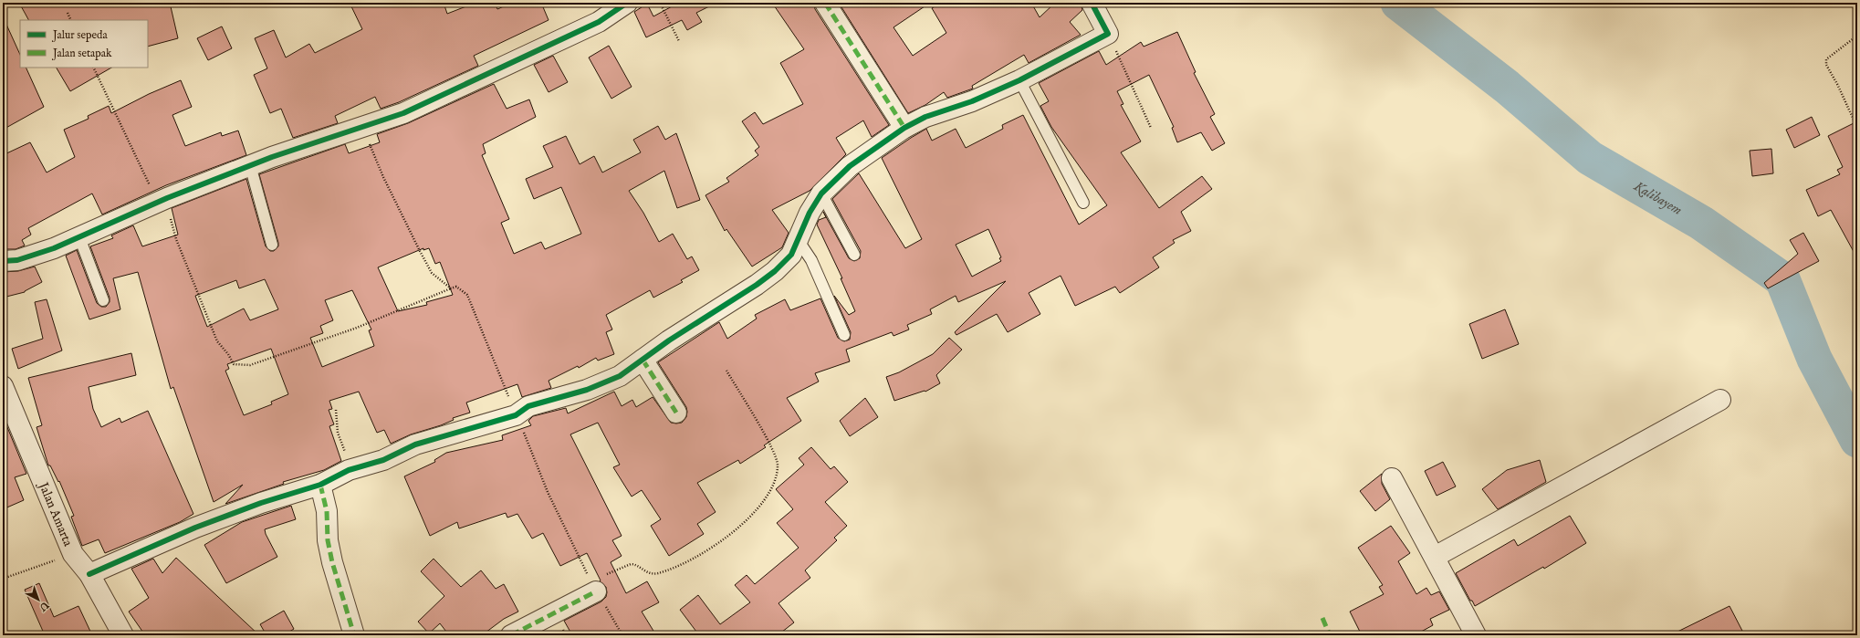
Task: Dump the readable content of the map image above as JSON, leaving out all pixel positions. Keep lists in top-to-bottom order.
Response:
{
  "streets": {
    "street": ["Jalan Amarta"]
  },
  "water": ["Kalibayem"],
  "legend": ["Jalur sepeda", "Jalan setapak"],
  "north": "bottom right"
}
